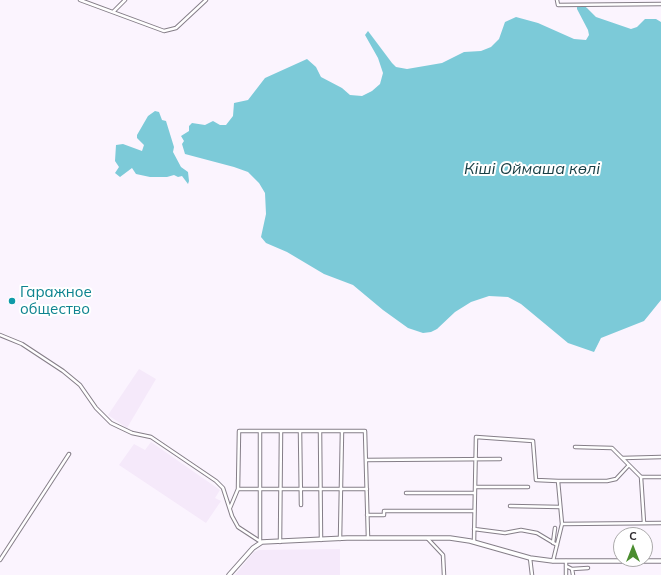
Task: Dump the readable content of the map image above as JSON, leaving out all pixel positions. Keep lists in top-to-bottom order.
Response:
{
  "water": ["Кіші Оймаша көлi"],
  "places": ["Гаражное общество"],
  "north": "top"
}
